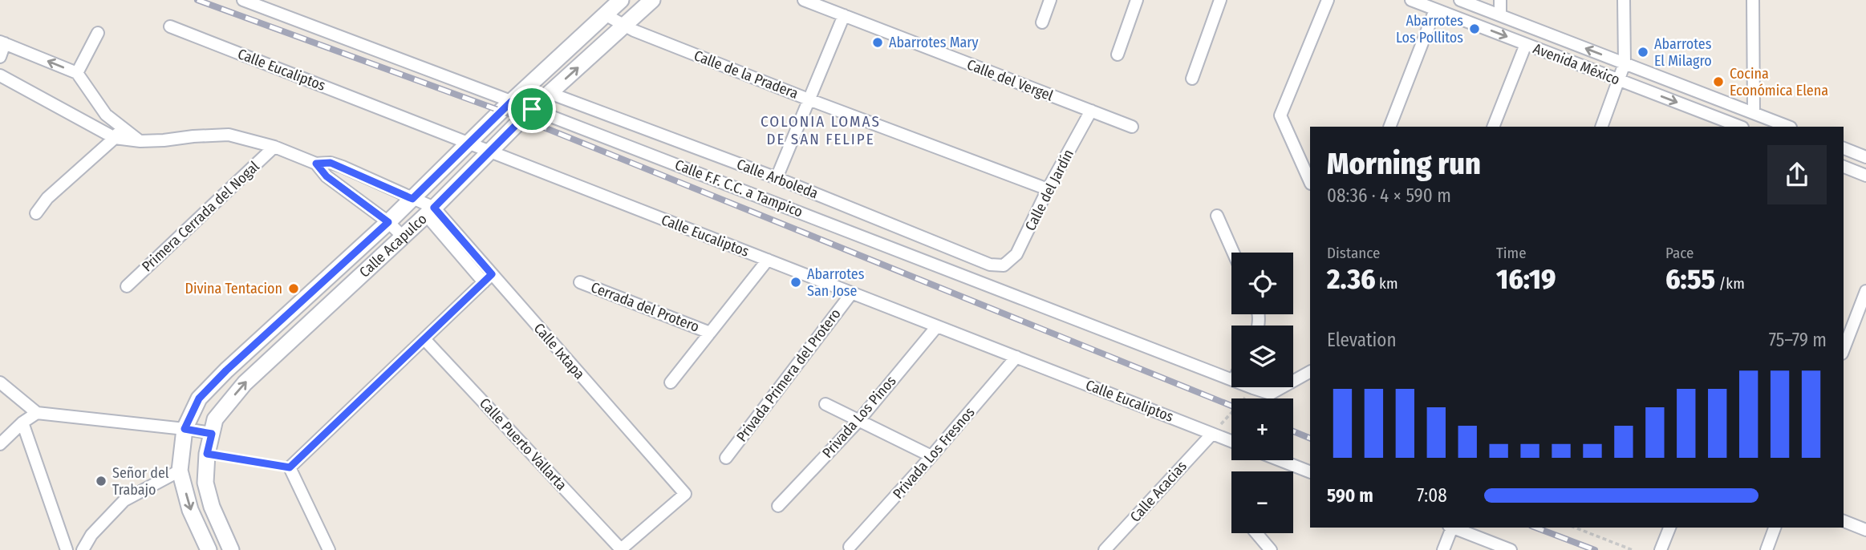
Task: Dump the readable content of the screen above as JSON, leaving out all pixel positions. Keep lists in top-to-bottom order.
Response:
{
  "streets": {
    "street": [
      "Avenida México",
      "Calle Eucaliptos",
      "Calle de la Pradera",
      "Calle del Vergel",
      "Calle Arboleda",
      "Calle F.F. C.C. a Tampico",
      "Calle del Jardín",
      "Primera Cerrada del Nogal",
      "Calle Acapulco",
      "Cerrada del Protero",
      "Calle Ixtapa",
      "Privada Primera del Protero",
      "Privada Los Pinos",
      "Calle Puerto Vallarta",
      "Privada Los Fresnos",
      "Calle Acacias"
    ]
  },
  "crossings": [
    ["Calle Eucaliptos", "Calle Acapulco"],
    ["Calle Eucaliptos", "Privada Primera del Protero"],
    ["Calle Eucaliptos", "Privada Los Pinos"],
    ["Calle Eucaliptos", "Privada Los Fresnos"],
    ["Calle Eucaliptos", "Calle Acacias"],
    ["Calle de la Pradera", "Calle del Jardín"],
    ["Calle de la Pradera", "Calle Acapulco"],
    ["Calle del Vergel", "Calle del Jardín"],
    ["Calle Arboleda", "Calle del Jardín"],
    ["Calle Arboleda", "Calle Acapulco"],
    ["Calle F.F. C.C. a Tampico", "Calle Acapulco"],
    ["Calle Acapulco", "Calle Ixtapa"],
    ["Calle Ixtapa", "Calle Puerto Vallarta"]
  ],
  "districts": ["COLONIA LOMAS DE SAN FELIPE"],
  "places": [
    "Abarrotes Los Pollitos",
    "Abarrotes Mary",
    "Abarrotes El Milagro",
    "Cocina Económica Elena",
    "Abarrotes San Jose",
    "Divina Tentacion",
    "Señor del Trabajo"
  ],
  "page": {
    "heading": ["Morning run", "08:36 · 4 × 590 m"],
    "stats": [
      ["Distance", "2.36 km"],
      ["Time", "16:19"],
      ["Pace", "6:55 /km"]
    ],
    "map_buttons": ["+", "−"],
    "chart": ["Elevation", "75–79 m"],
    "list": [
      {
        "name": "590 m",
        "note": "7:08"
      }
    ]
  }
}
